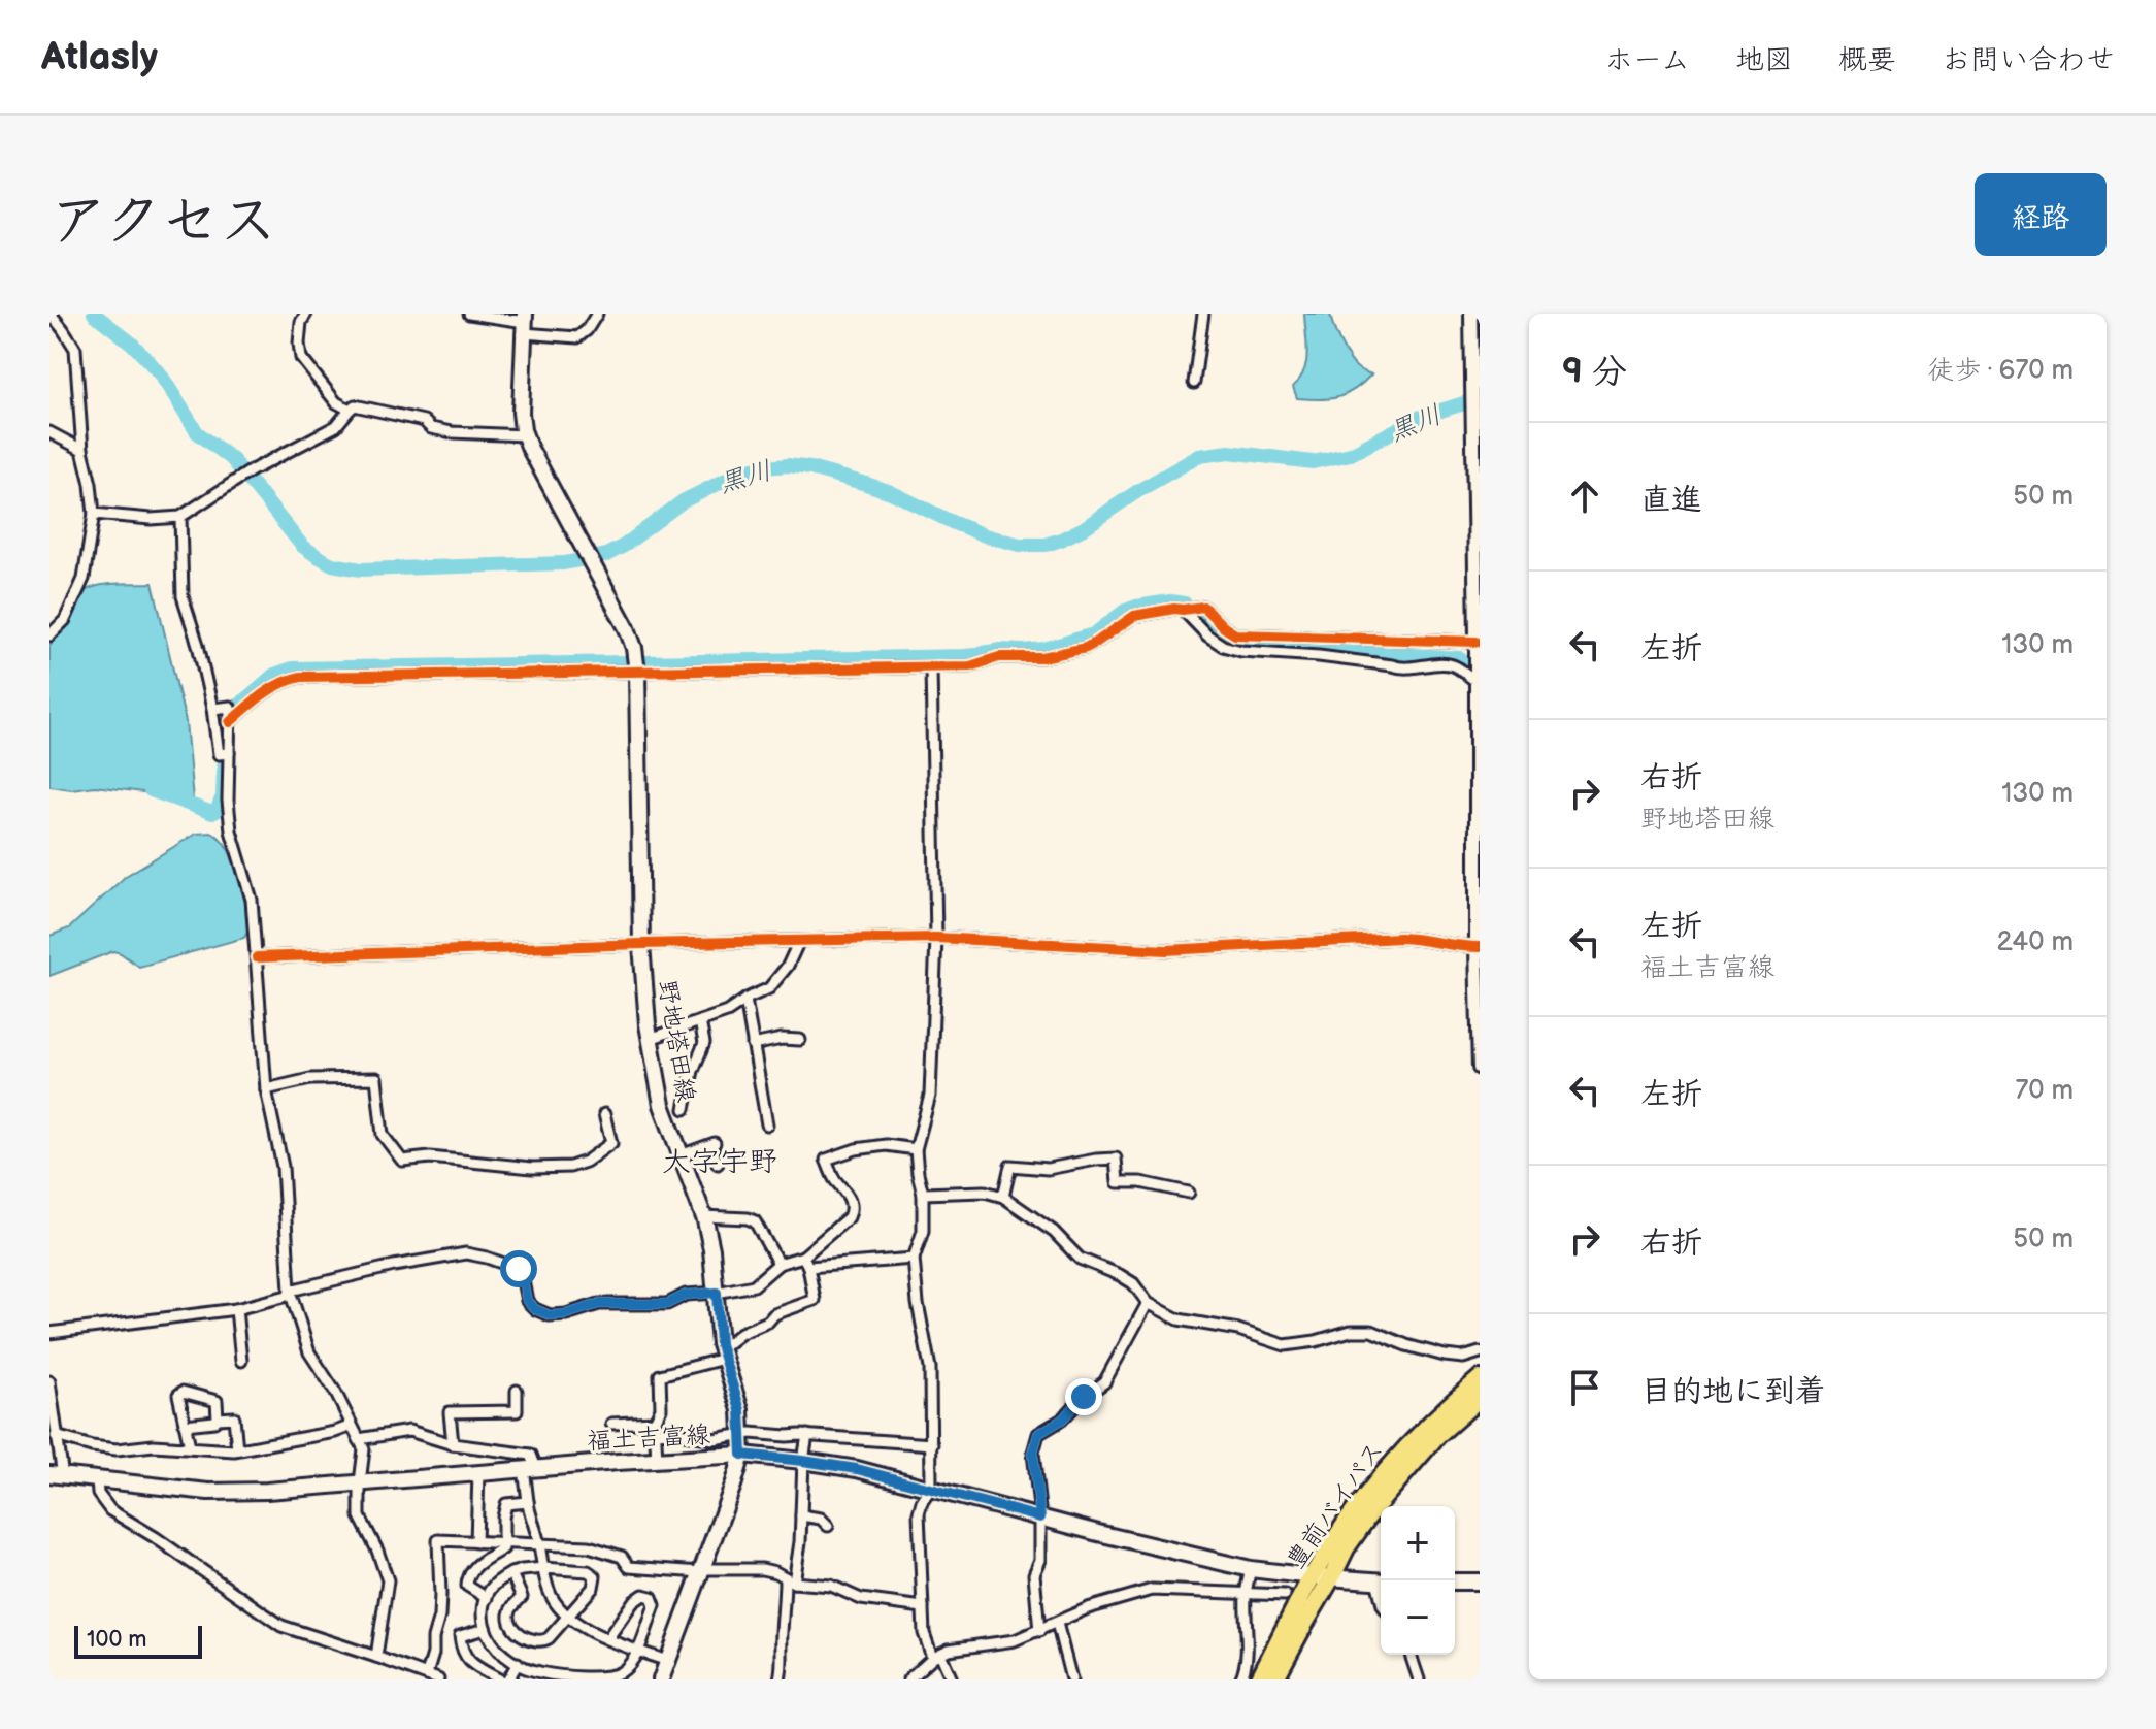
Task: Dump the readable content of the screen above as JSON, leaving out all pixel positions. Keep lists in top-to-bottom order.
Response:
{
  "streets": {
    "highway": ["豊前バイパス"],
    "main road": ["野地塔田線", "福土吉富線"]
  },
  "crossings": [
    ["野地塔田線", "福土吉富線"],
    ["福土吉富線", "豊前バイパス"]
  ],
  "districts": ["大字宇野"],
  "water": ["黒川"],
  "scale_bar": "100 m",
  "page": {
    "header": "Atlasly",
    "nav": [
      "ホーム",
      "地図",
      "概要",
      "お問い合わせ"
    ],
    "title": "アクセス",
    "buttons": "経路",
    "heading": ["9 分", "徒歩 · 670 m"],
    "list": [
      ["直進", "50 m"],
      ["左折", "130 m"],
      ["右折", "野地塔田線", "130 m"],
      ["左折", "福土吉富線", "240 m"],
      ["左折", "70 m"],
      ["右折", "50 m"],
      "目的地に到着"
    ],
    "map_buttons": ["+", "−"],
    "scale": "100 m"
  }
}
